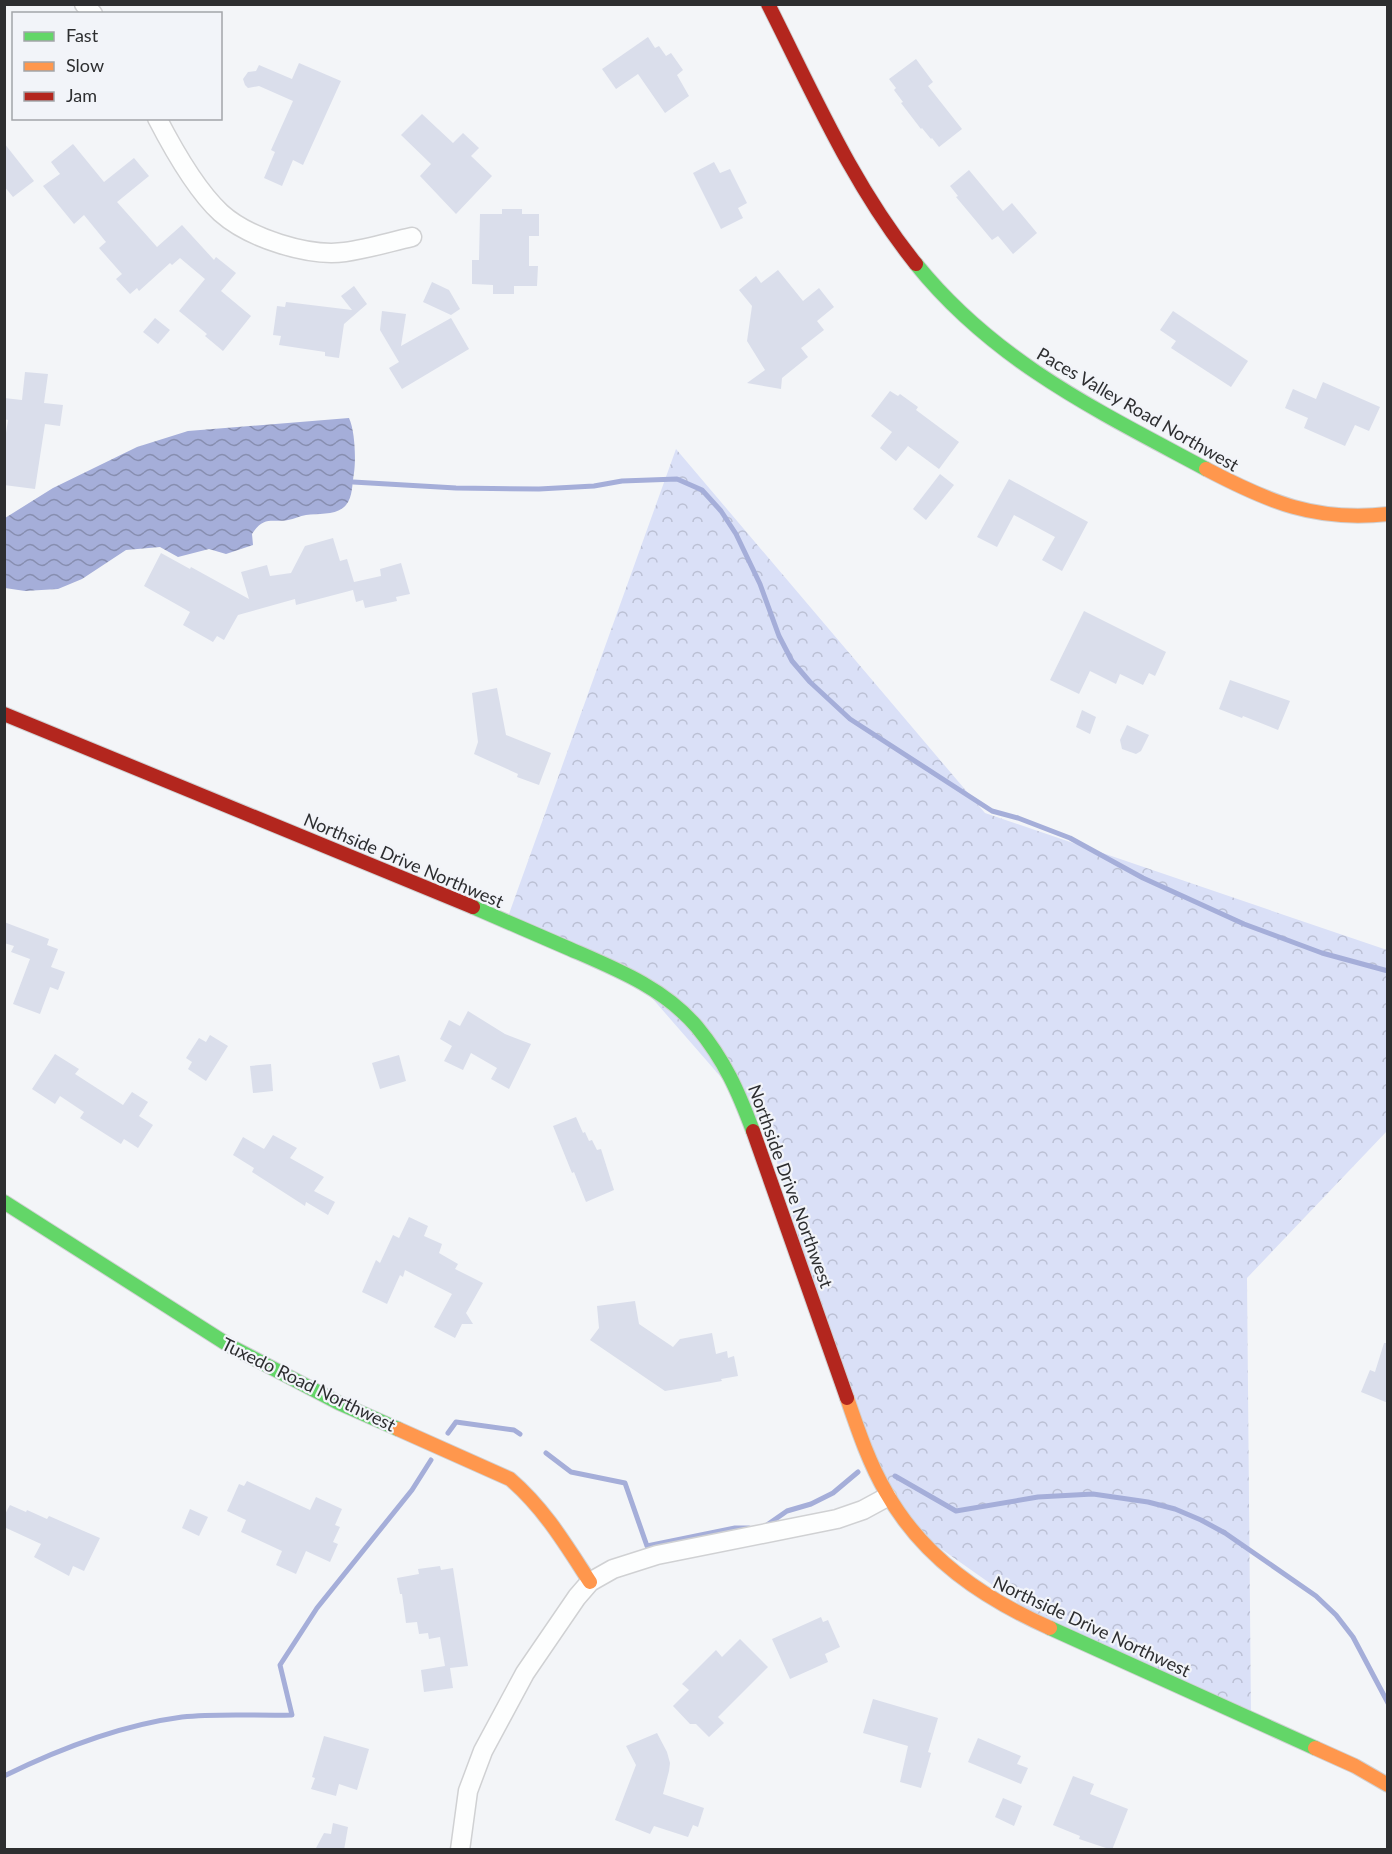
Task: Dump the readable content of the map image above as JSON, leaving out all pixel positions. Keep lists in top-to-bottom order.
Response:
{
  "streets": {
    "street": ["Paces Valley Road Northwest", "Northside Drive Northwest", "Tuxedo Road Northwest"]
  },
  "legend": ["Fast", "Slow", "Jam"]
}
